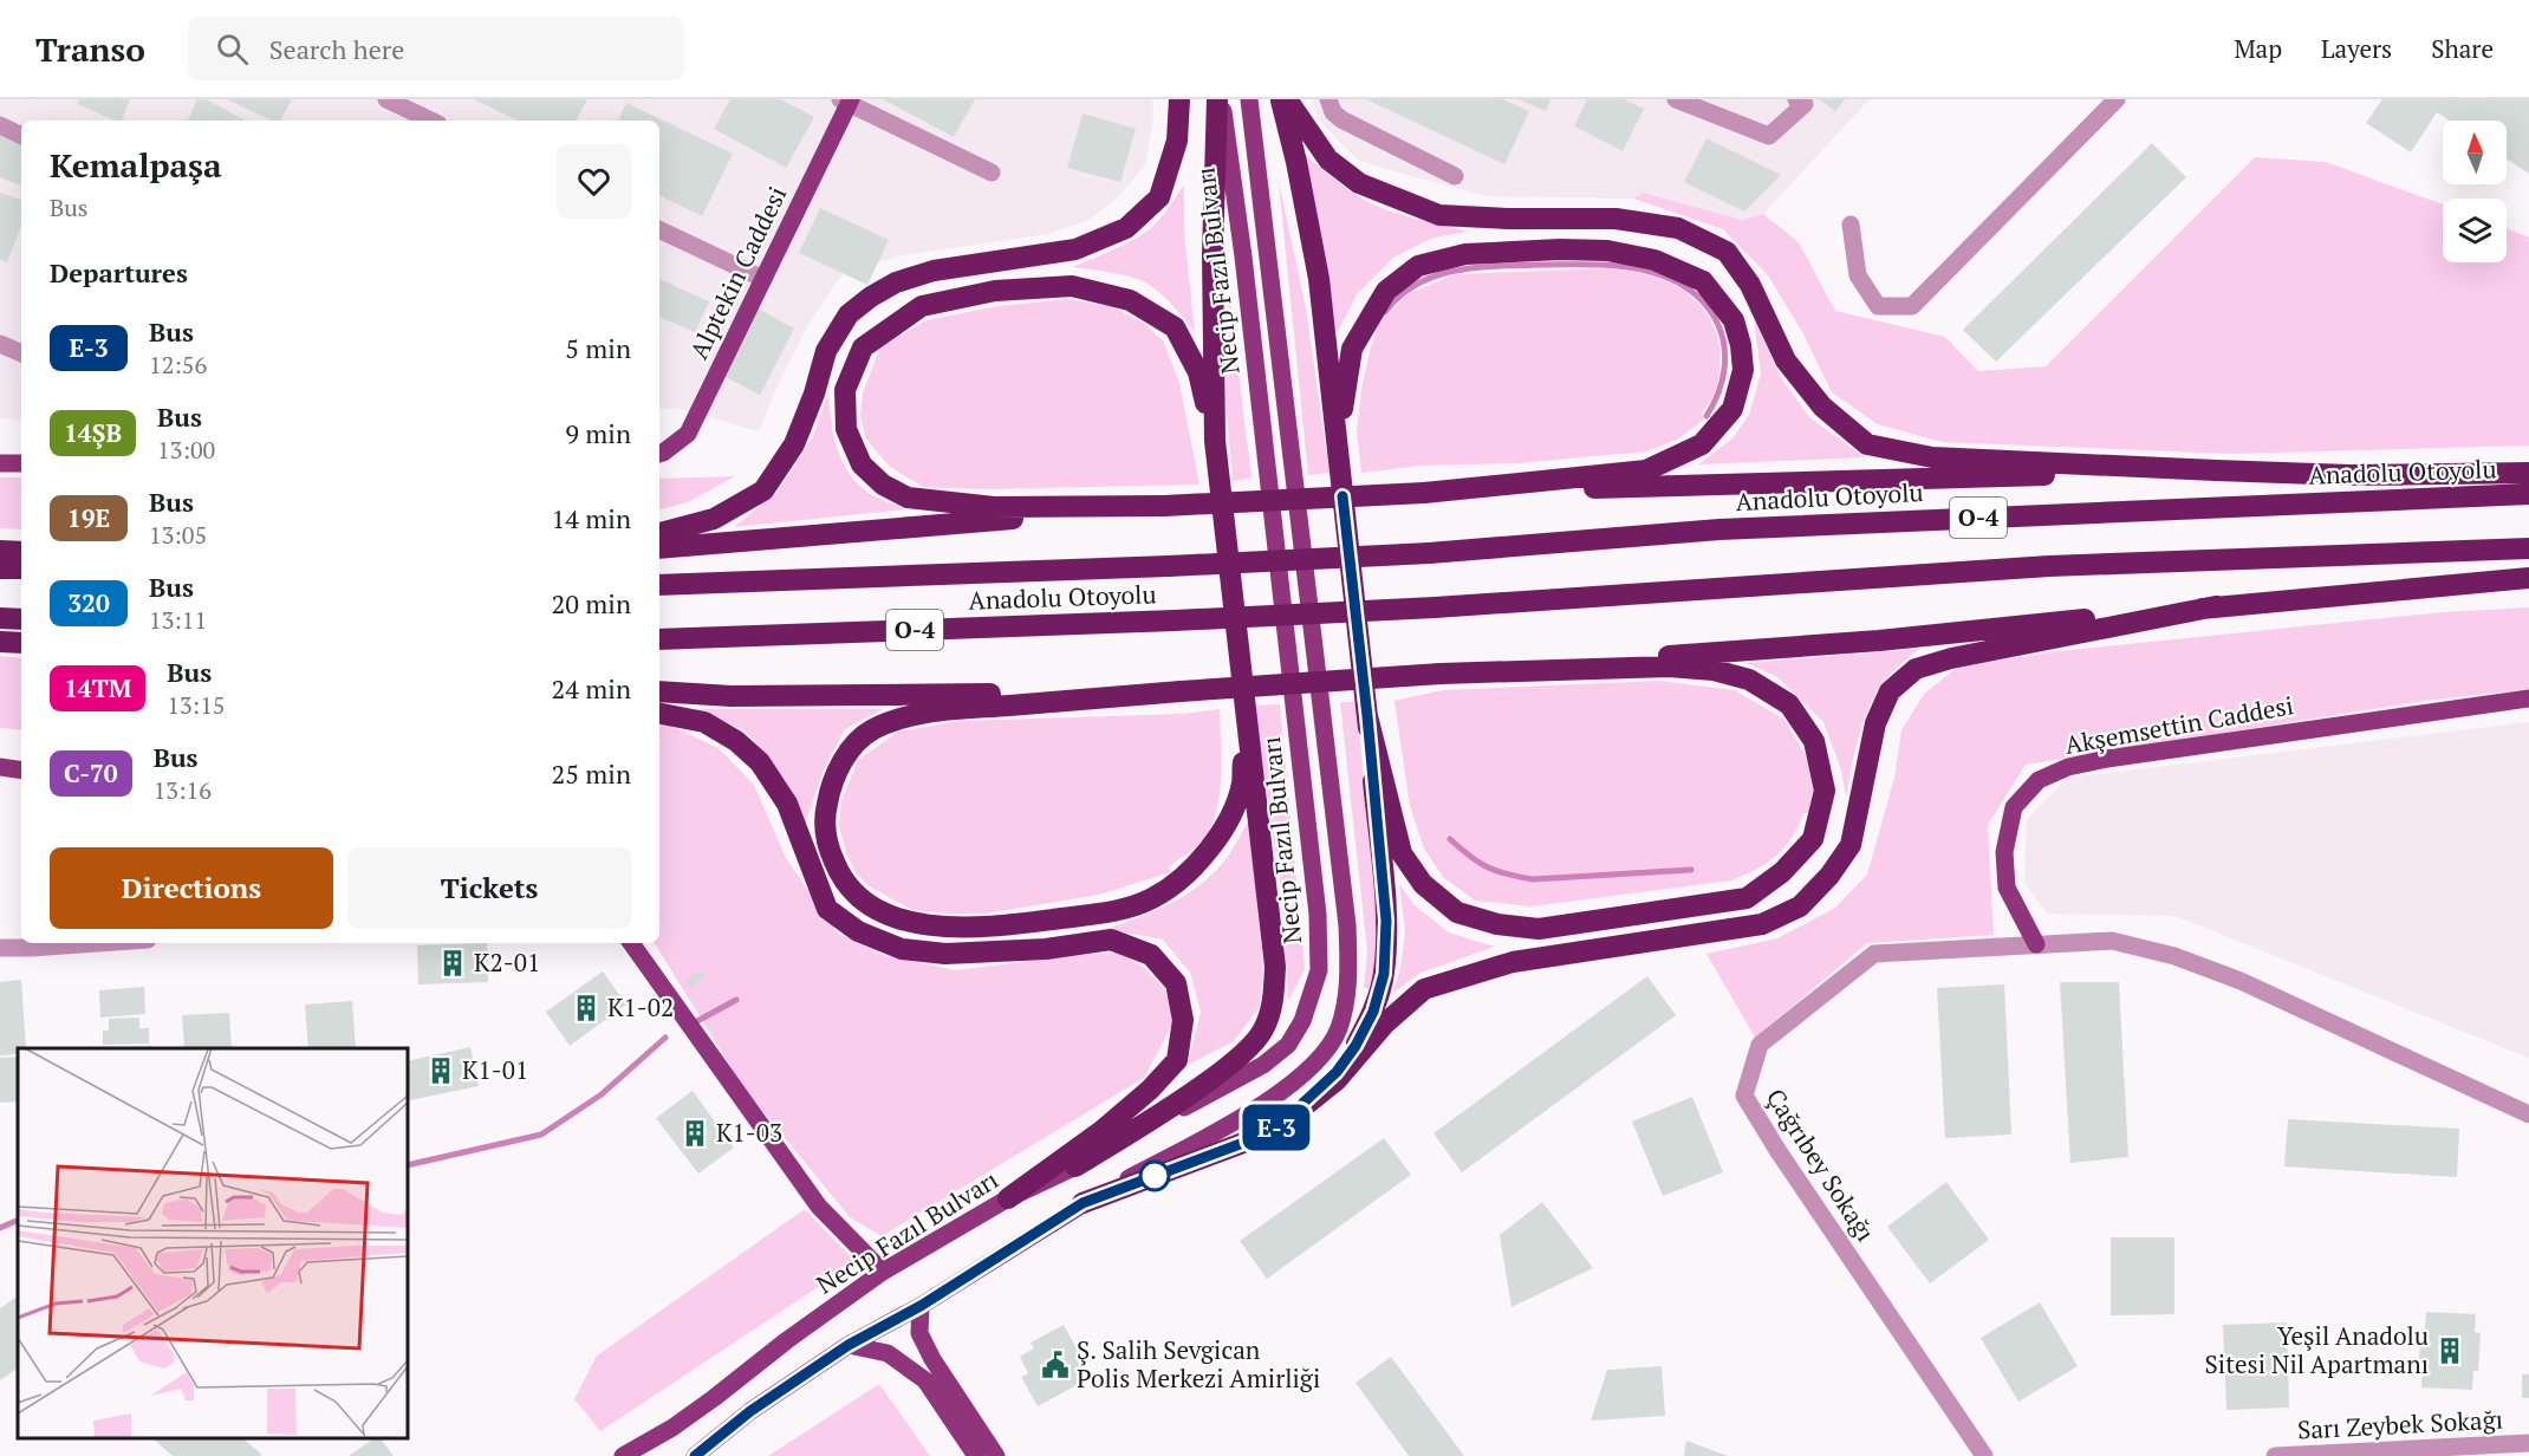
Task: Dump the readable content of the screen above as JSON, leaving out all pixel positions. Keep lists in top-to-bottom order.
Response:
{
  "streets": {
    "highway": ["Anadolu Otoyolu", "O-4"],
    "main road": ["Necip Fazıl Bulvarı", "Alptekin Caddesi", "Akşemsettin Caddesi"],
    "street": ["Çağrıbey Sokağı", "Sarı Zeybek Sokağı"]
  },
  "crossings": [
    ["Akşemsettin Caddesi", "Çağrıbey Sokağı"]
  ],
  "places": {
    "building": [
      "K2-01",
      "K1-02",
      "K1-01",
      "K1-03",
      "Yeşil Anadolu Sitesi Nil Apartmanı"
    ],
    "public building": ["Ş. Salih Sevgican Polis Merkezi Amirliği"]
  },
  "lines": ["bus line E-3"],
  "north": "top",
  "page": {
    "header": "Transo",
    "search": "Search here",
    "nav": ["Map", "Layers", "Share"],
    "on_map": "E-3",
    "heading": [
      ["Kemalpaşa", "Bus"],
      "Departures"
    ],
    "list": [
      {
        "mark": "E-3",
        "name": "Bus",
        "note": "12:56",
        "value": "5 min"
      },
      {
        "mark": "14ŞB",
        "name": "Bus",
        "note": "13:00",
        "value": "9 min"
      },
      {
        "mark": "19E",
        "name": "Bus",
        "note": "13:05",
        "value": "14 min"
      },
      {
        "mark": "320",
        "name": "Bus",
        "note": "13:11",
        "value": "20 min"
      },
      {
        "mark": "14TM",
        "name": "Bus",
        "note": "13:15",
        "value": "24 min"
      },
      {
        "mark": "C-70",
        "name": "Bus",
        "note": "13:16",
        "value": "25 min"
      }
    ],
    "buttons": ["Directions", "Tickets"]
  }
}
